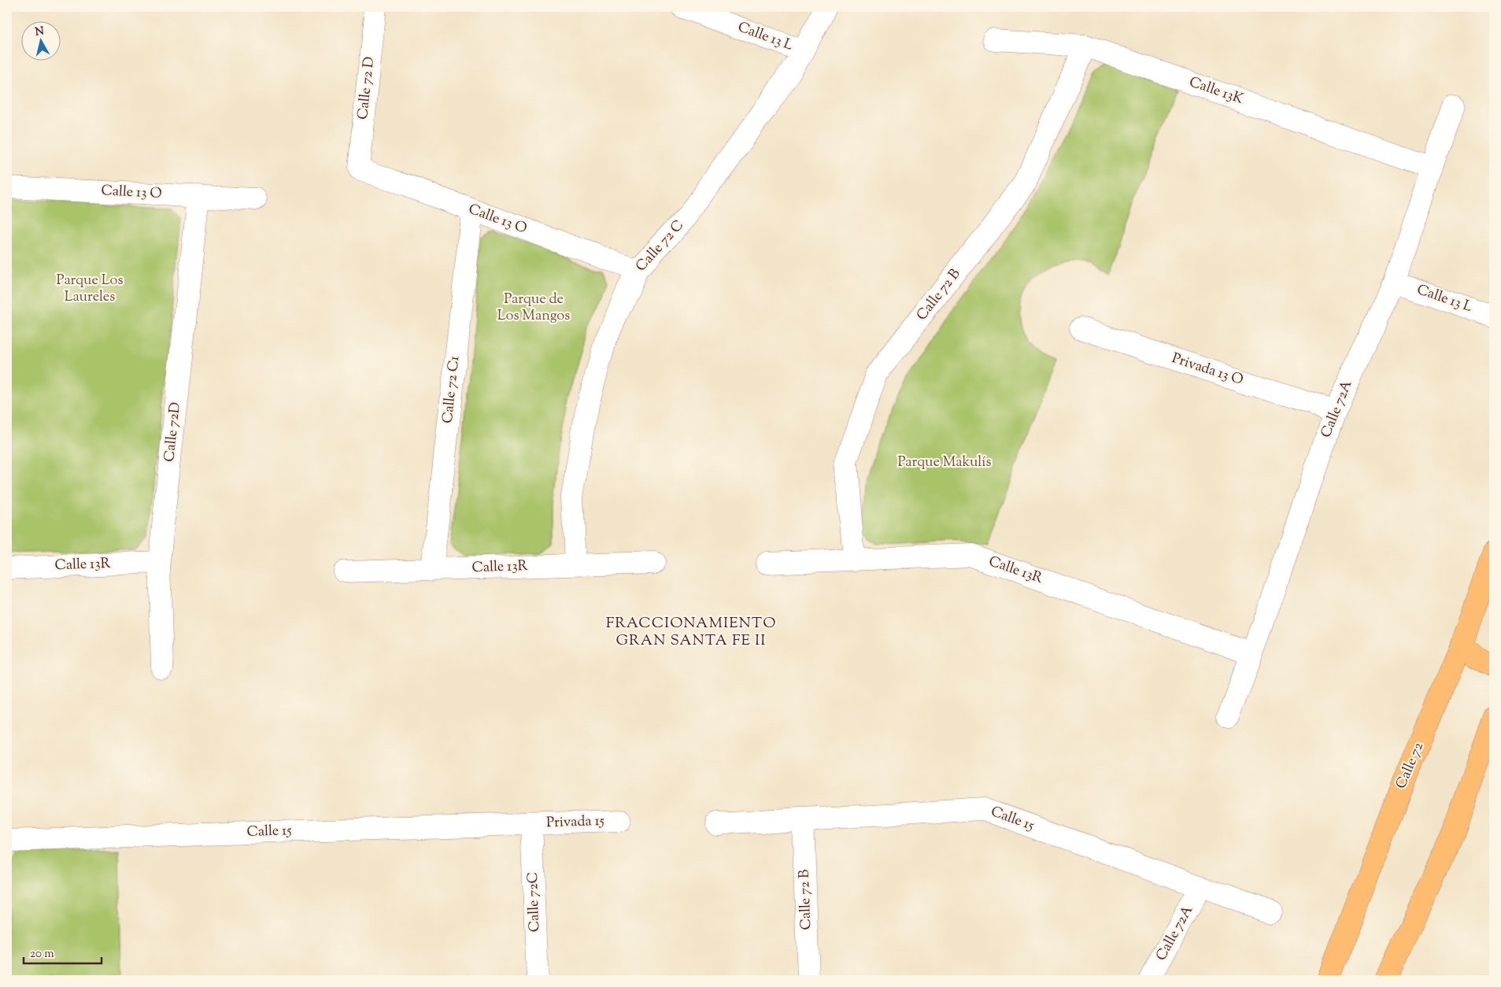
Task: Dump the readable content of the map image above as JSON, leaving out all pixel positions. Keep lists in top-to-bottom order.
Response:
{
  "streets": {
    "main road": ["Calle 72"],
    "street": [
      "Calle 13 L",
      "Calle 72 D",
      "Calle 13K",
      "Calle 13 O",
      "Calle 72 C",
      "Calle 72 B",
      "Privada 13 O",
      "Calle 72 C1",
      "Calle 72A",
      "Calle 72D",
      "Calle 13R",
      "Calle 15",
      "Privada 15",
      "Calle 72C"
    ]
  },
  "crossings": [
    ["Calle 13 L", "Calle 72 C"],
    ["Calle 13 L", "Calle 72A"],
    ["Calle 72 D", "Calle 13 O"],
    ["Calle 13K", "Calle 72 B"],
    ["Calle 13K", "Calle 72A"],
    ["Calle 13 O", "Calle 72 C"],
    ["Calle 13 O", "Calle 72 C1"],
    ["Calle 13 O", "Calle 72D"],
    ["Calle 72 C", "Calle 13R"],
    ["Calle 72 B", "Calle 13R"],
    ["Calle 72 B", "Calle 15"],
    ["Privada 13 O", "Calle 72A"],
    ["Calle 72 C1", "Calle 13R"],
    ["Calle 72A", "Calle 13R"],
    ["Calle 72A", "Calle 15"],
    ["Calle 72D", "Calle 13R"],
    ["Calle 15", "Privada 15"],
    ["Calle 15", "Calle 72C"],
    ["Privada 15", "Calle 72C"]
  ],
  "districts": ["FRACCIONAMIENTO GRAN SANTA FE II"],
  "parks": ["Parque Los Laureles", "Parque de Los Mangos", "Parque Makulís"],
  "scale_bar": "20 m",
  "north": "top"
}
